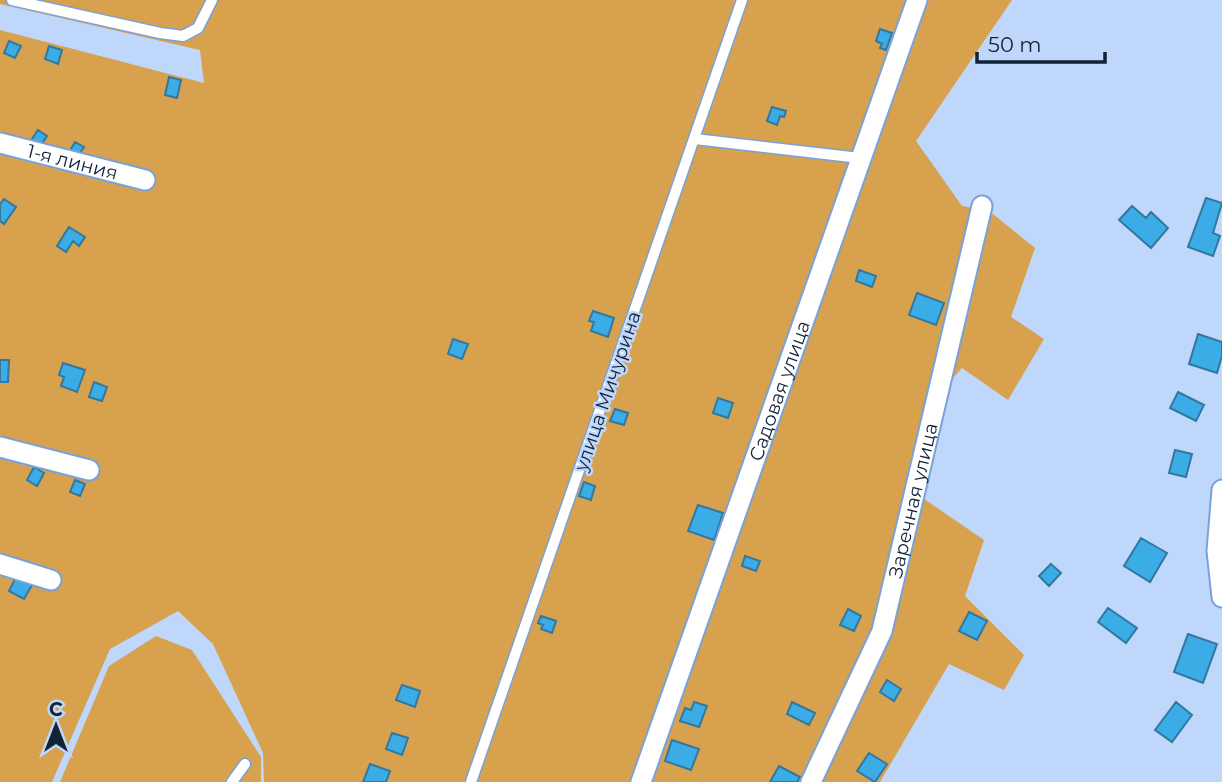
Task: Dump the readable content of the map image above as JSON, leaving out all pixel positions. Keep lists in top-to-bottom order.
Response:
{
  "streets": {
    "street": ["1-я линия", "Садовая улица", "Заречная улица"],
    "lane": ["улица Мичурина"]
  },
  "scale_bar": "50 m",
  "north": "top"
}
